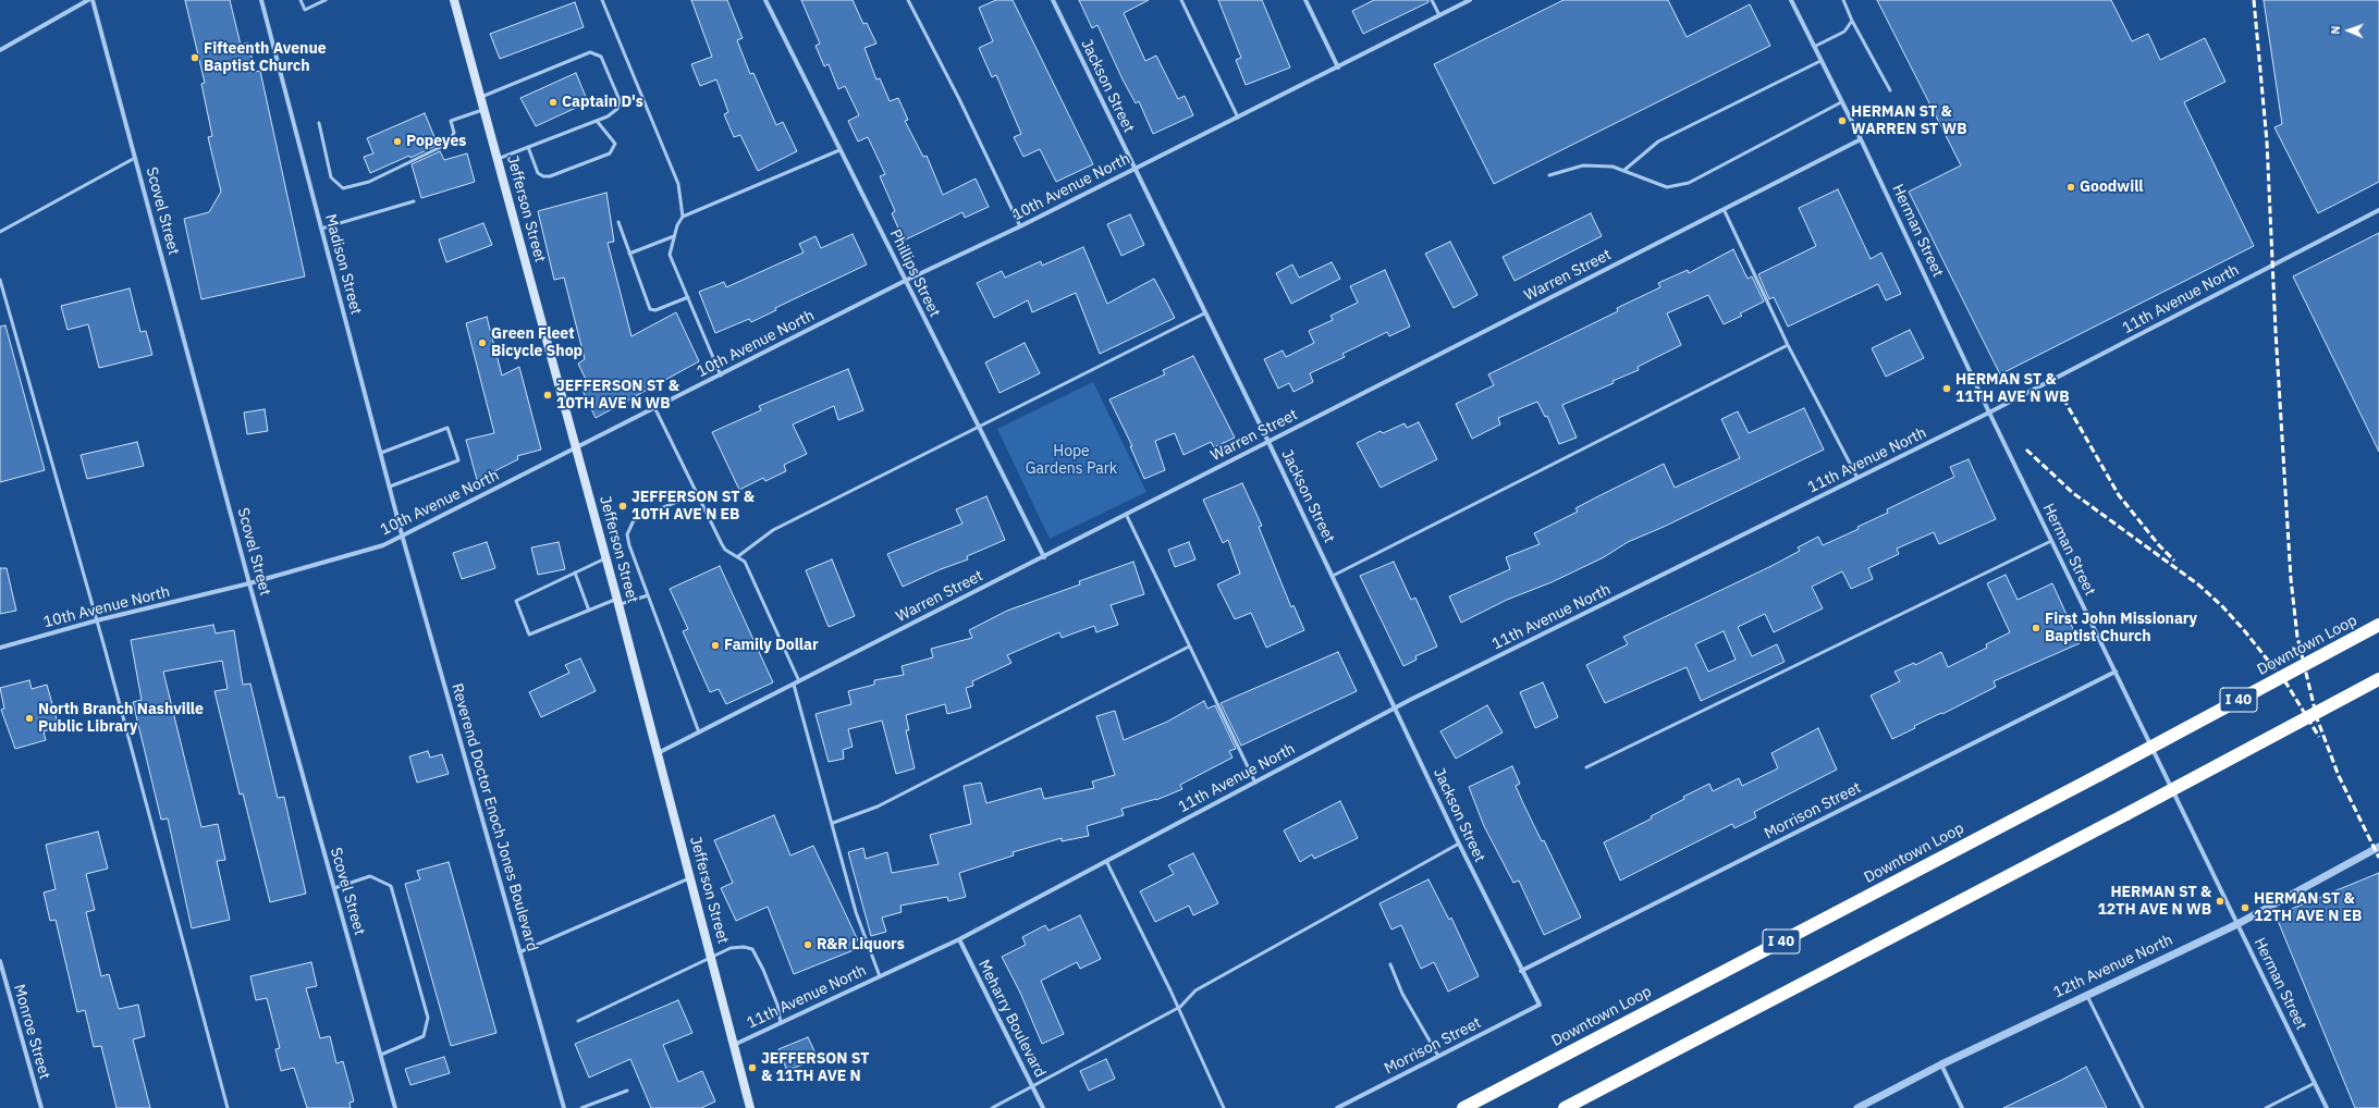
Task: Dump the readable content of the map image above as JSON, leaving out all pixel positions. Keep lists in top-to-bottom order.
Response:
{
  "streets": {
    "highway": ["Downtown Loop", "I 40"],
    "main road": ["Jefferson Street"],
    "street": [
      "Jackson Street",
      "10th Avenue North",
      "Scovel Street",
      "Herman Street",
      "Madison Street",
      "Phillips Street",
      "Warren Street",
      "11th Avenue North",
      "Morrison Street",
      "Reverend Doctor Enoch Jones Boulevard",
      "12th Avenue North",
      "Meharry Boulevard",
      "Monroe Street"
    ]
  },
  "crossings": [
    ["Jackson Street", "10th Avenue North"],
    ["Jackson Street", "Warren Street"],
    ["Jackson Street", "11th Avenue North"],
    ["Jackson Street", "Morrison Street"],
    ["10th Avenue North", "Jefferson Street"],
    ["10th Avenue North", "Scovel Street"],
    ["10th Avenue North", "Madison Street"],
    ["10th Avenue North", "Phillips Street"],
    ["10th Avenue North", "Reverend Doctor Enoch Jones Boulevard"],
    ["Jefferson Street", "Warren Street"],
    ["Jefferson Street", "11th Avenue North"],
    ["Herman Street", "Warren Street"],
    ["Herman Street", "11th Avenue North"],
    ["Herman Street", "Morrison Street"],
    ["Herman Street", "12th Avenue North"],
    ["Madison Street", "Reverend Doctor Enoch Jones Boulevard"],
    ["Phillips Street", "Warren Street"],
    ["11th Avenue North", "Meharry Boulevard"]
  ],
  "parks": ["Hope Gardens Park"],
  "places": [
    "Fifteenth Avenue Baptist Church",
    "Captain D's",
    "HERMAN ST & WARREN ST WB",
    "Popeyes",
    "Goodwill",
    "Green Fleet Bicycle Shop",
    "HERMAN ST & 11TH AVE N WB",
    "JEFFERSON ST & 10TH AVE N WB",
    "JEFFERSON ST & 10TH AVE N EB",
    "First John Missionary Baptist Church",
    "Family Dollar",
    "North Branch Nashville Public Library",
    "HERMAN ST & 12TH AVE N WB",
    "HERMAN ST & 12TH AVE N EB",
    "R&R Liquors",
    "JEFFERSON ST & 11TH AVE N"
  ],
  "north": "left"
}
